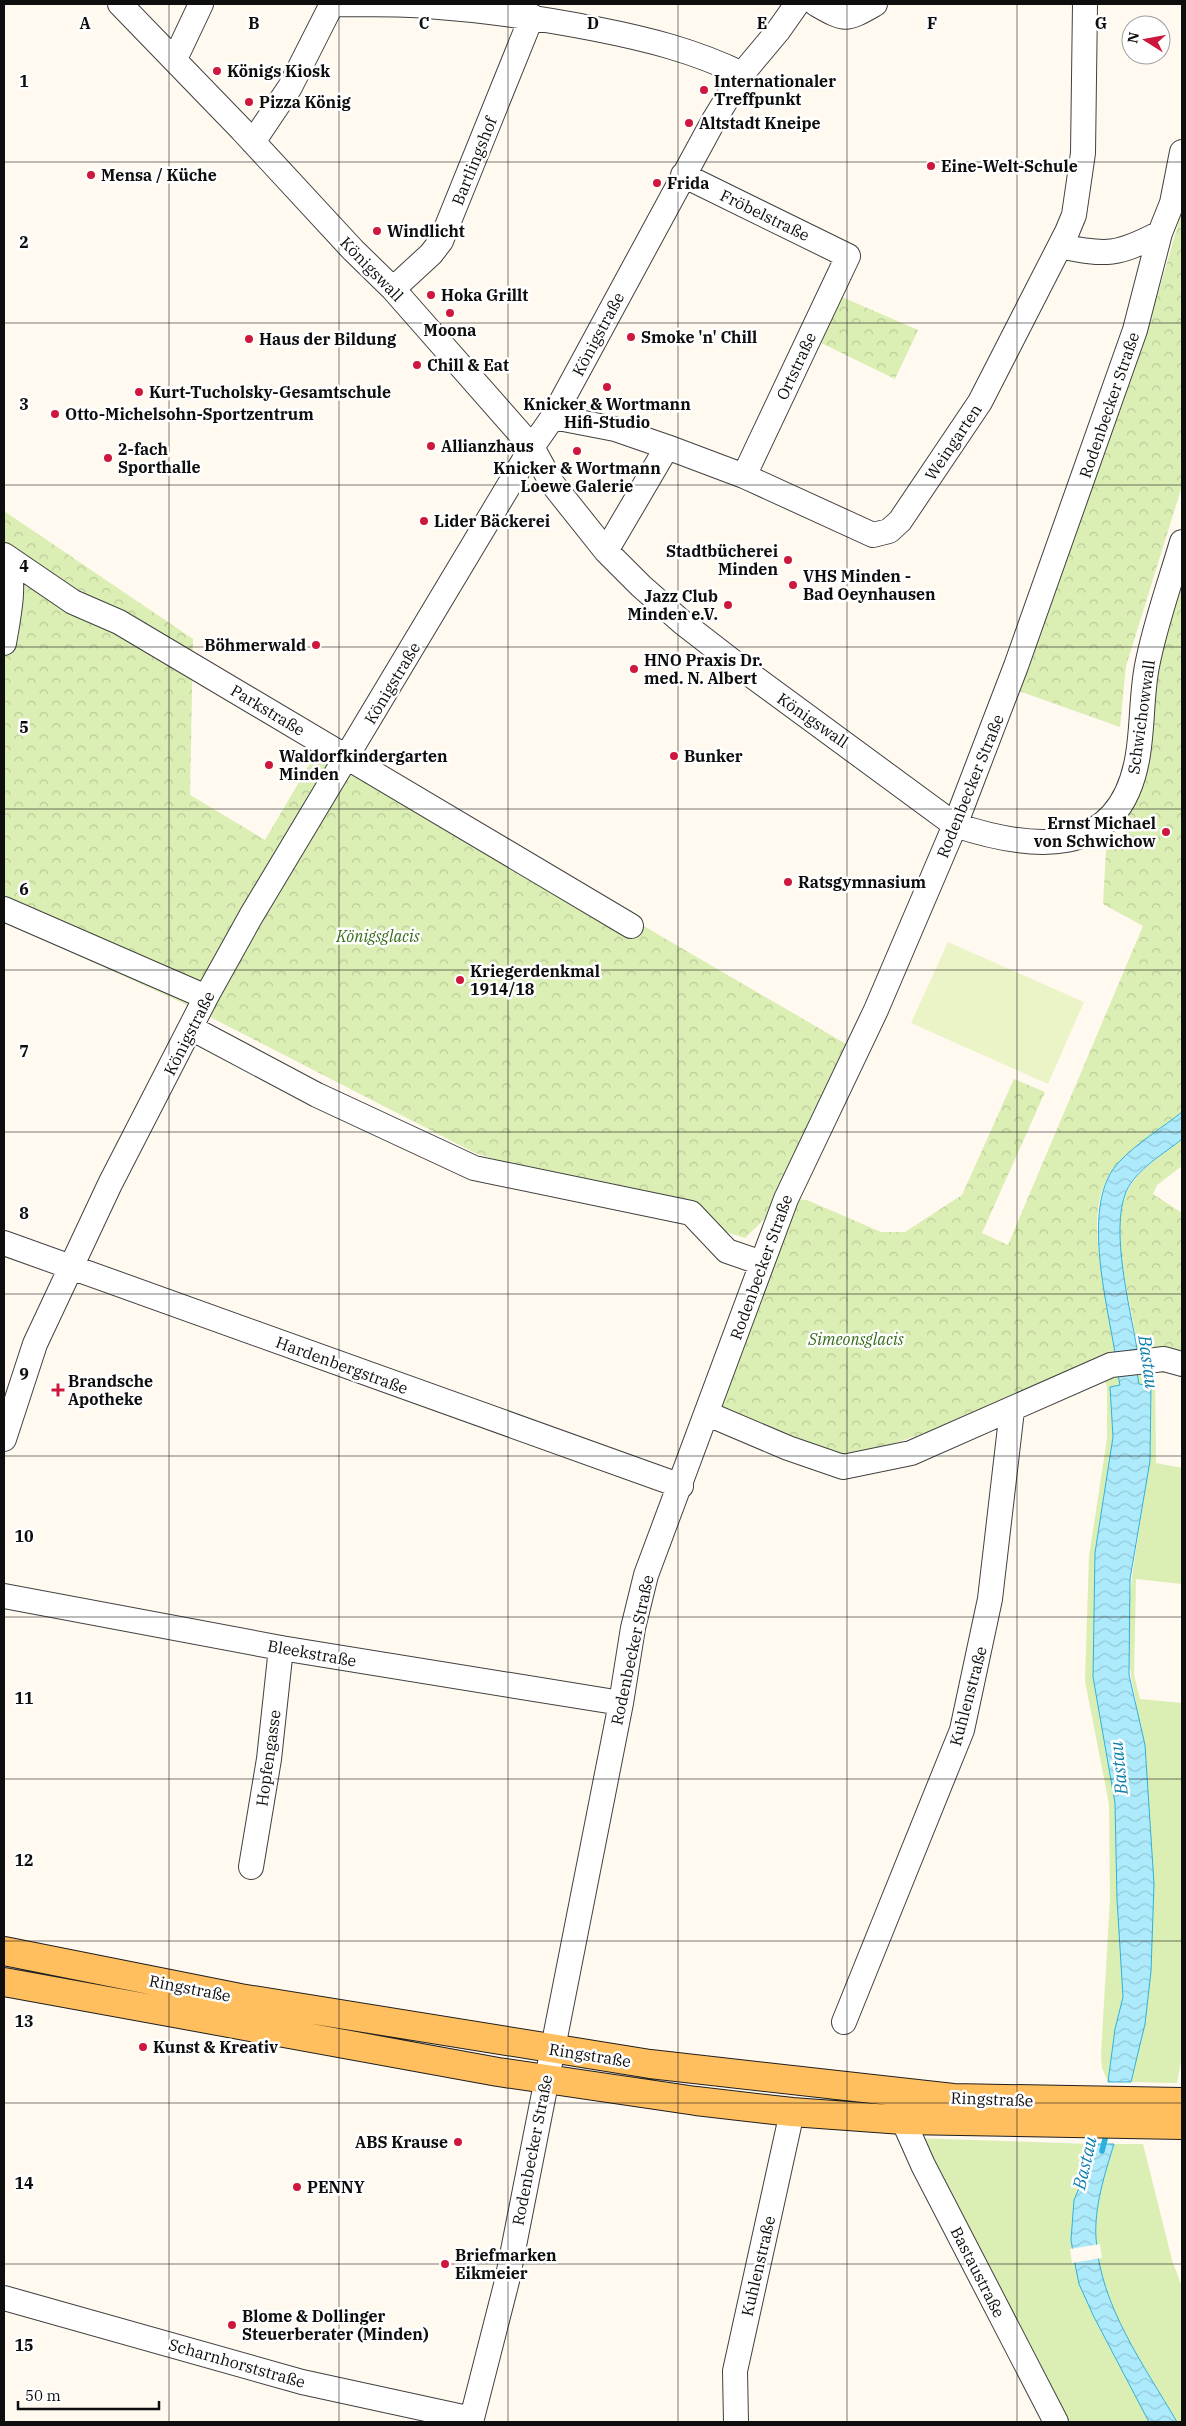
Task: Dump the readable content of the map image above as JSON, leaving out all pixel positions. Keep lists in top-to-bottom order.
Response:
{
  "streets": {
    "main road": ["Ringstraße"],
    "street": [
      "Bartlingshof",
      "Fröbelstraße",
      "Königswall",
      "Königstraße",
      "Ortstraße",
      "Rodenbecker Straße",
      "Weingarten",
      "Parkstraße",
      "Schwichowwall",
      "Hardenbergstraße",
      "Bleekstraße",
      "Kuhlenstraße",
      "Hopfengasse",
      "Bastaustraße",
      "Scharnhorststraße"
    ]
  },
  "crossings": [
    ["Bartlingshof", "Königswall"],
    ["Fröbelstraße", "Königstraße"],
    ["Fröbelstraße", "Ortstraße"],
    ["Königswall", "Königstraße"],
    ["Königswall", "Rodenbecker Straße"],
    ["Königswall", "Schwichowwall"],
    ["Königstraße", "Weingarten"],
    ["Königstraße", "Parkstraße"],
    ["Königstraße", "Hardenbergstraße"],
    ["Ortstraße", "Weingarten"],
    ["Rodenbecker Straße", "Schwichowwall"],
    ["Rodenbecker Straße", "Hardenbergstraße"],
    ["Rodenbecker Straße", "Bleekstraße"],
    ["Rodenbecker Straße", "Ringstraße"],
    ["Rodenbecker Straße", "Scharnhorststraße"],
    ["Bleekstraße", "Hopfengasse"],
    ["Kuhlenstraße", "Ringstraße"],
    ["Ringstraße", "Bastaustraße"]
  ],
  "water": ["Bastau"],
  "parks": ["Königsglacis", "Simeonsglacis"],
  "places": {
    "other": [
      "Königs Kiosk",
      "Internationaler Treffpunkt",
      "Pizza König",
      "Altstadt Kneipe",
      "Eine-Welt-Schule",
      "Mensa / Küche",
      "Frida",
      "Windlicht",
      "Hoka Grillt",
      "Moona",
      "Smoke 'n' Chill",
      "Haus der Bildung",
      "Chill & Eat",
      "Knicker & Wortmann Hifi-Studio",
      "Kurt-Tucholsky-Gesamtschule",
      "Otto-Michelsohn-Sportzentrum",
      "Allianzhaus",
      "Knicker & Wortmann Loewe Galerie",
      "2-fach Sporthalle",
      "Lider Bäckerei",
      "Stadtbücherei Minden",
      "VHS Minden - Bad Oeynhausen",
      "Jazz Club Minden e.V.",
      "Böhmerwald",
      "HNO Praxis Dr. med. N. Albert",
      "Bunker",
      "Waldorfkindergarten Minden",
      "Ernst Michael von Schwichow",
      "Ratsgymnasium",
      "Kriegerdenkmal 1914/18",
      "Kunst & Kreativ",
      "ABS Krause",
      "PENNY",
      "Briefmarken Eikmeier",
      "Blome & Dollinger Steuerberater (Minden)"
    ],
    "health": ["Brandsche Apotheke"]
  },
  "scale_bar": "50 m",
  "north": "left",
  "grid": {
    "columns": [
      "A",
      "B",
      "C",
      "D",
      "E",
      "F",
      "G"
    ],
    "rows": [
      "1",
      "2",
      "3",
      "4",
      "5",
      "6",
      "7",
      "8",
      "9",
      "10",
      "11",
      "12",
      "13",
      "14",
      "15"
    ]
  }
}
